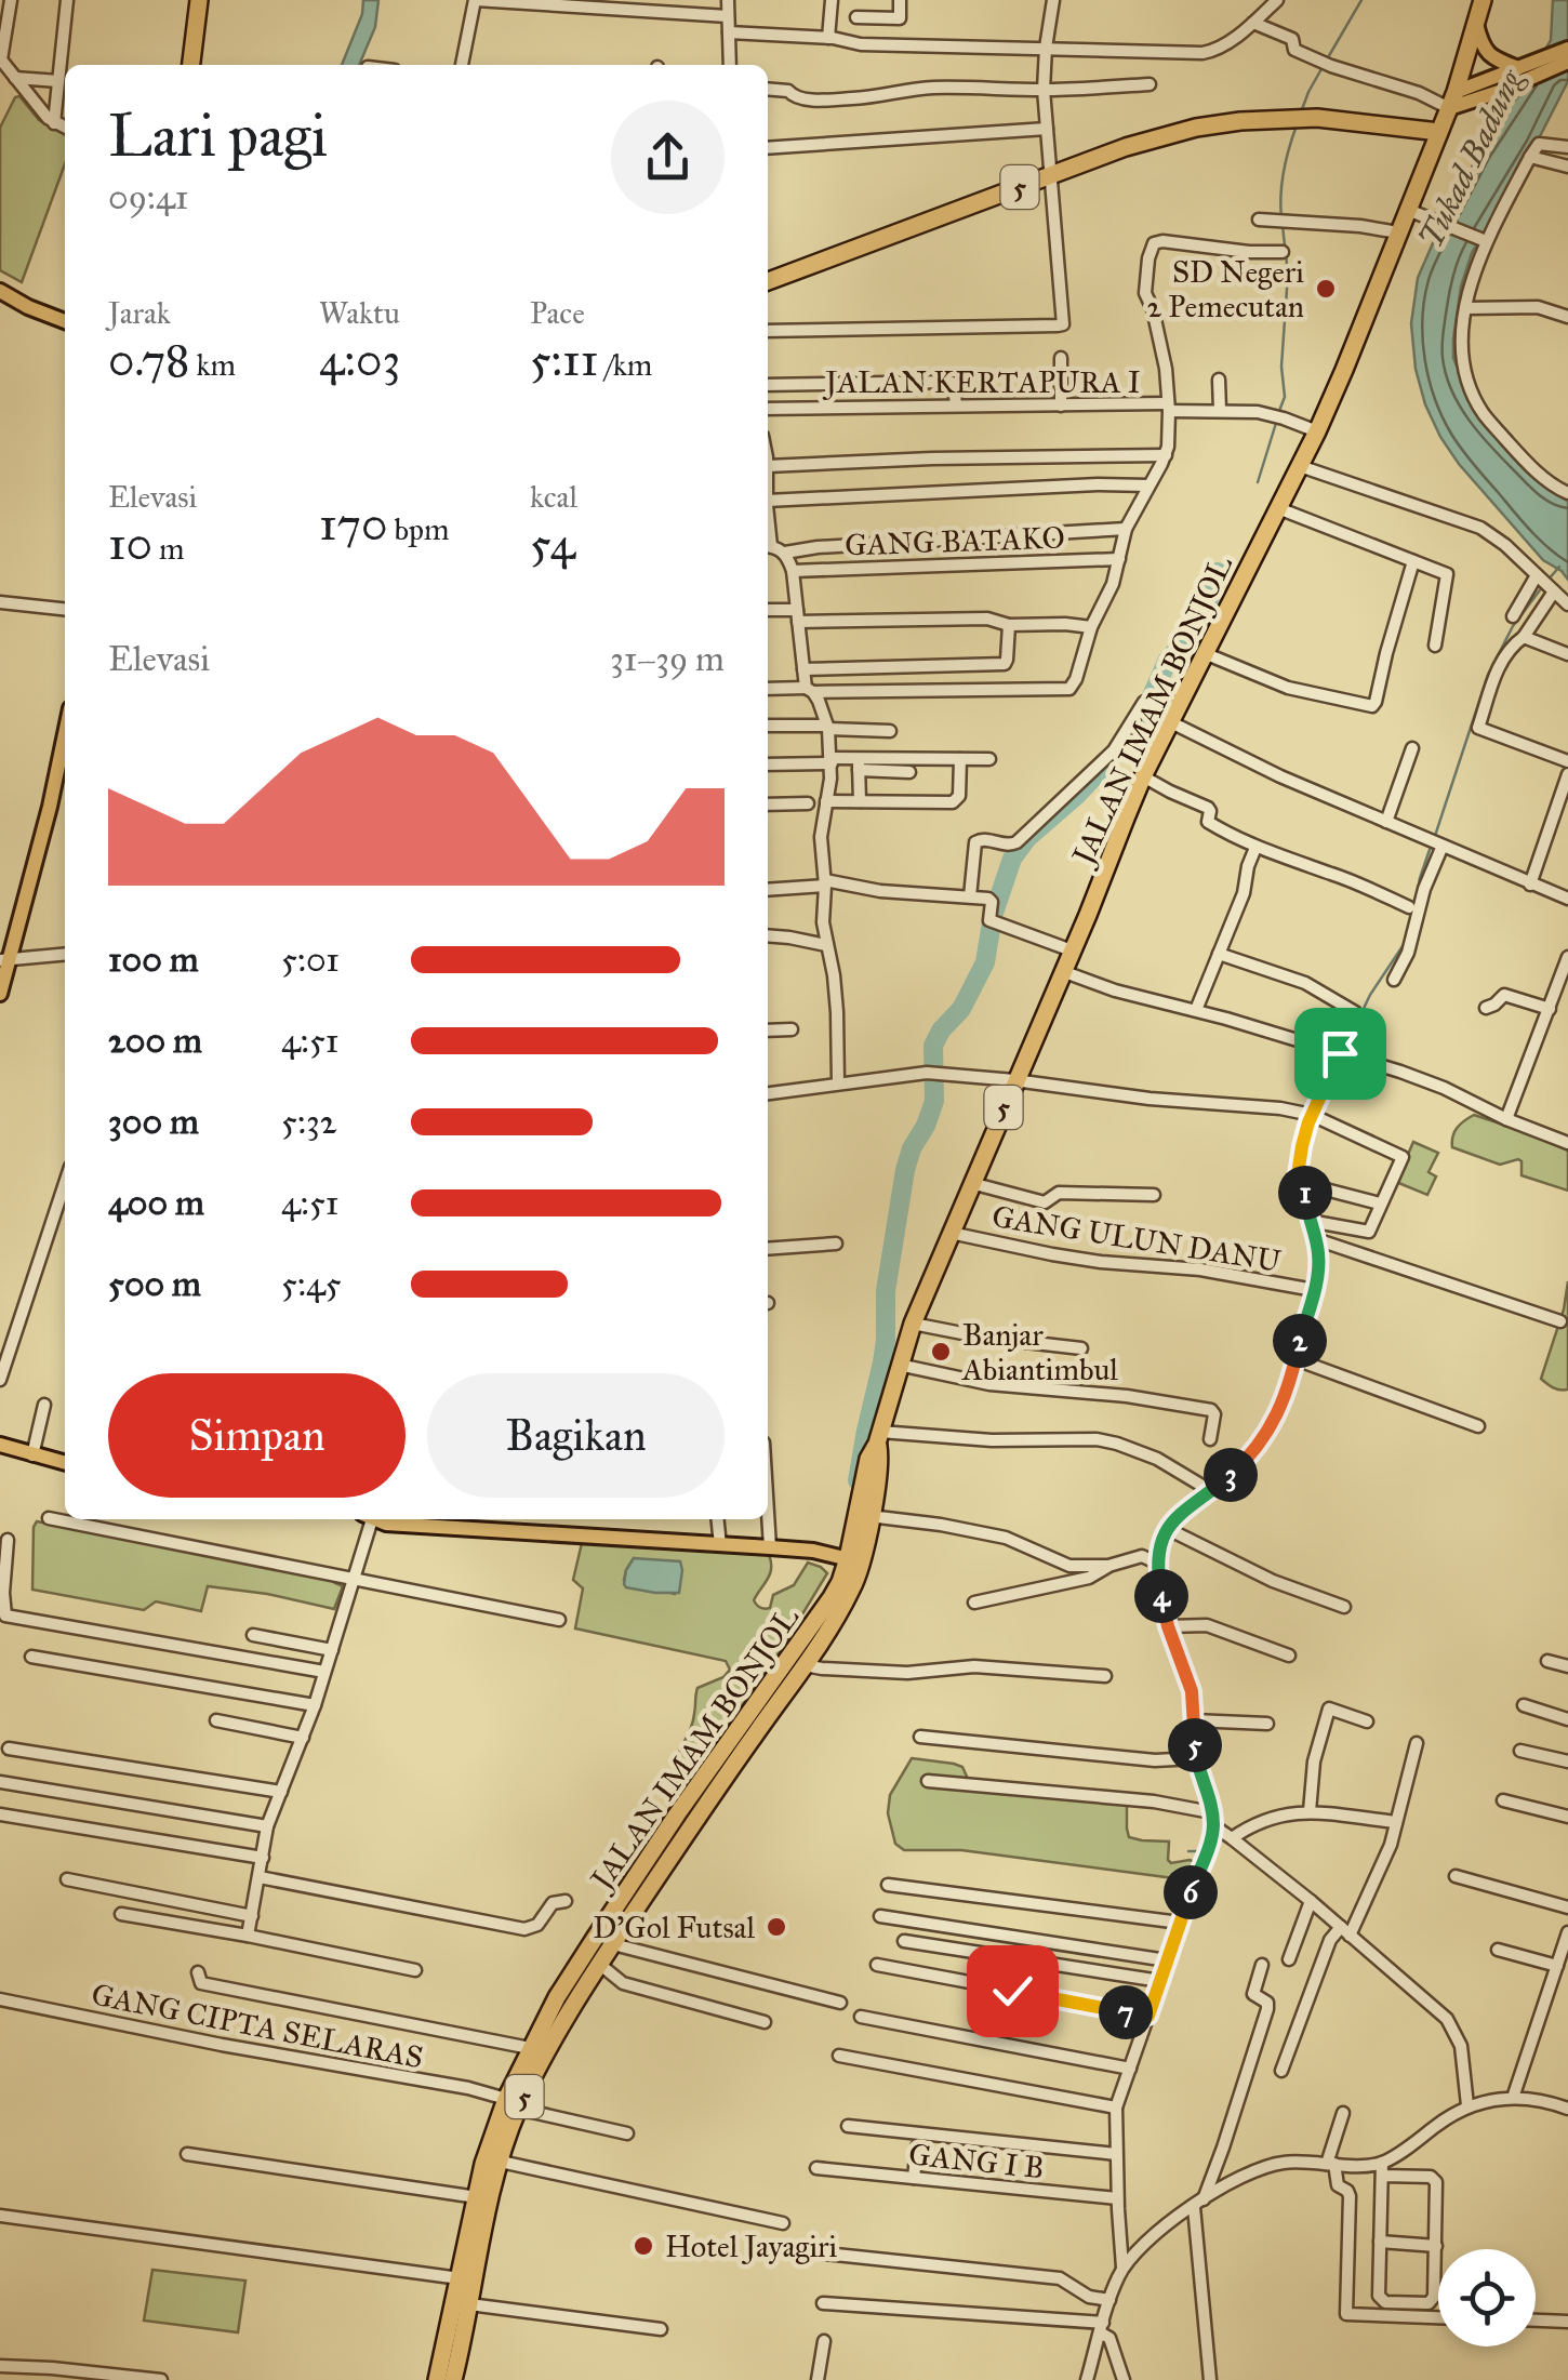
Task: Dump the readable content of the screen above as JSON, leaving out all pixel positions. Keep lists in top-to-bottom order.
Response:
{
  "streets": {
    "highway": ["5", "JALAN IMAM BONJOL"],
    "street": [
      "JALAN KERTAPURA I",
      "GANG BATAKO",
      "GANG ULUN DANU",
      "GANG CIPTA SELARAS",
      "GANG I B"
    ]
  },
  "crossings": [
    ["5", "JALAN IMAM BONJOL"],
    ["JALAN IMAM BONJOL", "GANG ULUN DANU"],
    ["JALAN IMAM BONJOL", "GANG CIPTA SELARAS"]
  ],
  "water": ["Tukad Badung"],
  "places": [
    "SD Negeri 2 Pemecutan",
    "Banjar Abiantimbul",
    "D'Gol Futsal",
    "Hotel Jayagiri"
  ],
  "page": {
    "heading": ["Lari pagi", "09:41"],
    "stats": [
      ["Jarak", "0.78 km"],
      ["Waktu", "4:03"],
      ["Pace", "5:11 /km"],
      ["Elevasi", "10 m"],
      ["170 bpm"],
      ["kcal", "54"]
    ],
    "chart": ["Elevasi", "31–39 m"],
    "list": [
      {
        "name": "100 m",
        "note": "5:01"
      },
      {
        "name": "200 m",
        "note": "4:51"
      },
      {
        "name": "300 m",
        "note": "5:32"
      },
      {
        "name": "400 m",
        "note": "4:51"
      },
      {
        "name": "500 m",
        "note": "5:45"
      }
    ],
    "pins": [
      "1",
      "2",
      "3",
      "4",
      "5",
      "6",
      "7"
    ],
    "buttons": ["Simpan", "Bagikan"]
  }
}
